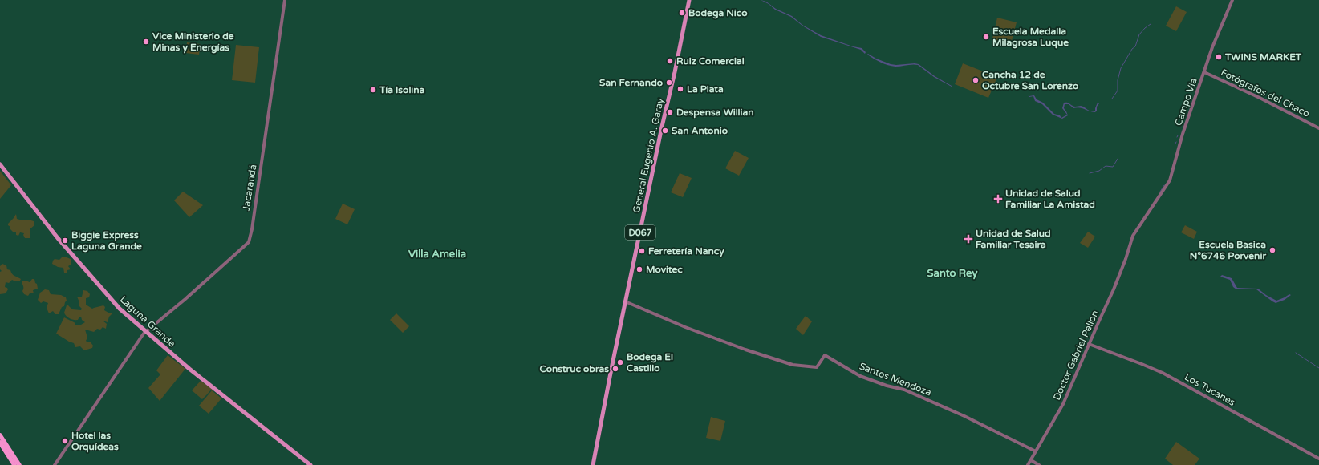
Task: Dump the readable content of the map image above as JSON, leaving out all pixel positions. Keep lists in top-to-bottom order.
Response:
{
  "streets": {
    "main road": ["General Eugenio A. Garay", "D067", "Laguna Grande"],
    "street": [
      "Fotógrafos del Chaco",
      "Campo Vía",
      "Jacarandá",
      "Doctor Gabriel Pellon",
      "Santos Mendoza",
      "Los Tucanes"
    ]
  },
  "crossings": [
    ["Fotógrafos del Chaco", "Campo Vía"],
    ["Campo Vía", "Doctor Gabriel Pellon"],
    ["General Eugenio A. Garay", "Santos Mendoza"],
    ["Jacarandá", "Laguna Grande"],
    ["Doctor Gabriel Pellon", "Santos Mendoza"],
    ["Doctor Gabriel Pellon", "Los Tucanes"]
  ],
  "districts": ["Villa Amelia", "Santo Rey"],
  "places": {
    "other": [
      "Bodega Nico",
      "Escuela Medalla Milagrosa Luque",
      "Vice Ministerio de Minas y Energías",
      "TWINS MARKET",
      "Ruiz Comercial",
      "Cancha 12 de Octubre San Lorenzo",
      "San Fernando",
      "La Plata",
      "Tía Isolina",
      "Despensa Willian",
      "San Antonio",
      "Biggie Express Laguna Grande",
      "Escuela Basica N°6746 Porvenir",
      "Ferretería Nancy",
      "Movitec",
      "Bodega El Castillo",
      "Construc obras",
      "Hotel las Orquídeas"
    ],
    "health": ["Unidad de Salud Familiar La Amistad", "Unidad de Salud Familiar Tesaira"]
  }
}
